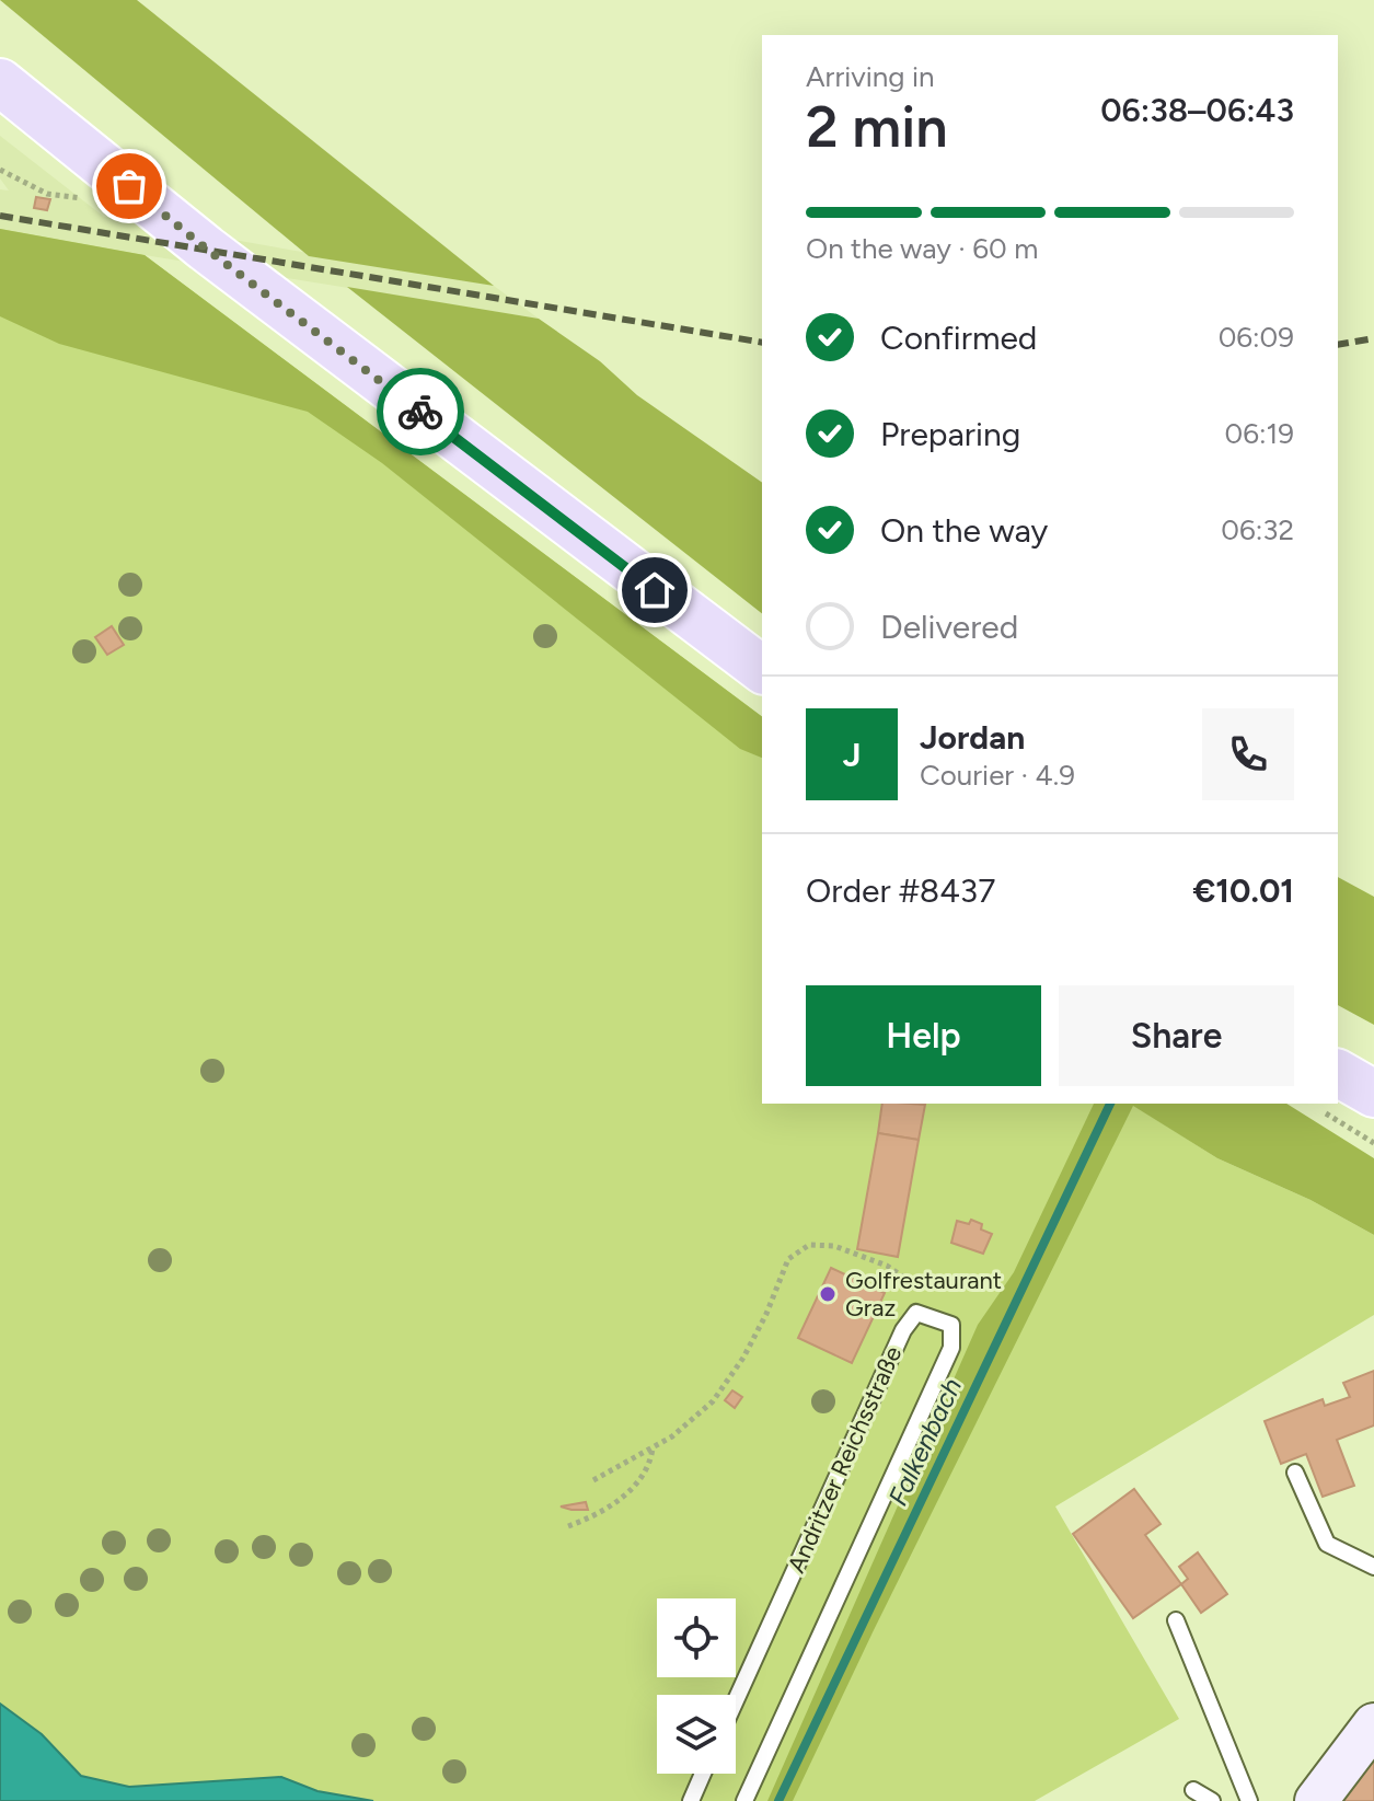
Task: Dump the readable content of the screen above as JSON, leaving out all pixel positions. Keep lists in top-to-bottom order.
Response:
{
  "streets": {
    "lane": ["Andritzer Reichsstraße"]
  },
  "water": ["Falkenbach"],
  "places": ["Golfrestaurant Graz"],
  "page": {
    "heading": ["2 min", "Arriving in", "06:38–06:43"],
    "panel": [
      "Jordan",
      "Courier · 4.9",
      "Order #8437",
      "€10.01"
    ],
    "bar": "On the way · 60 m",
    "list": [
      ["Confirmed", "06:09"],
      ["Preparing", "06:19"],
      ["On the way", "06:32"],
      "Delivered"
    ],
    "round": "J",
    "buttons": ["Help", "Share"]
  }
}
